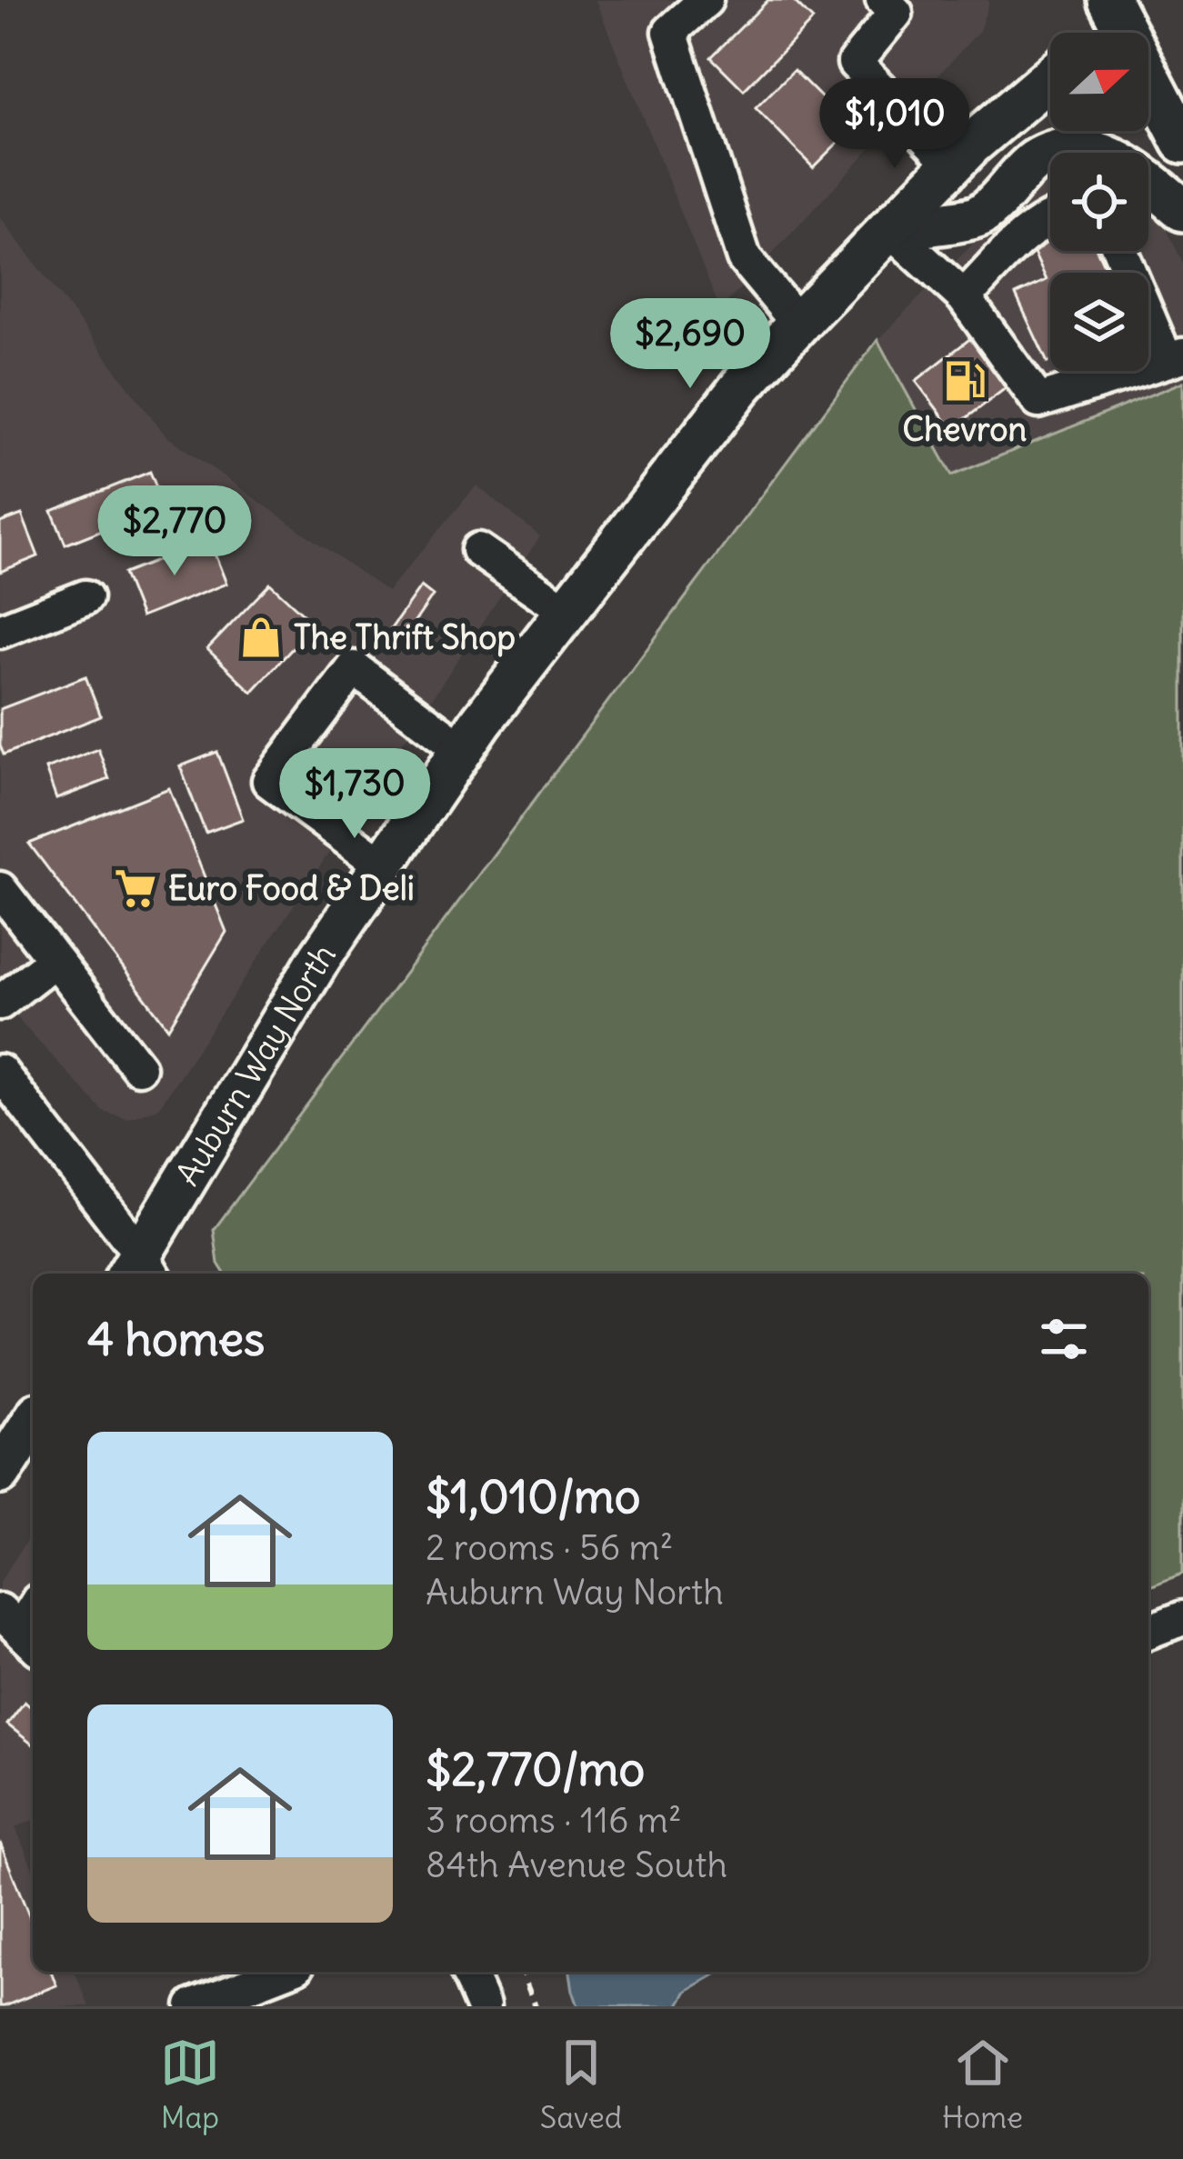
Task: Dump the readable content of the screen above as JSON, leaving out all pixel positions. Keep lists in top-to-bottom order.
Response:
{
  "streets": {
    "main road": ["Auburn Way North"]
  },
  "places": {
    "fuel station": ["Chevron"],
    "shop": ["The Thrift Shop"],
    "supermarket": ["Euro Food & Deli"]
  },
  "north": "right",
  "page": {
    "price": [
      "$1,010",
      "$2,690",
      "$2,770",
      "$1,730"
    ],
    "heading": "4 homes",
    "list": [
      {
        "name": "$1,010/mo",
        "note": "2 rooms · 56 m² · Auburn Way North"
      },
      {
        "name": "$2,770/mo",
        "note": "3 rooms · 116 m² · 84th Avenue South"
      }
    ],
    "tabs": ["Map", "Saved", "Home"]
  }
}
